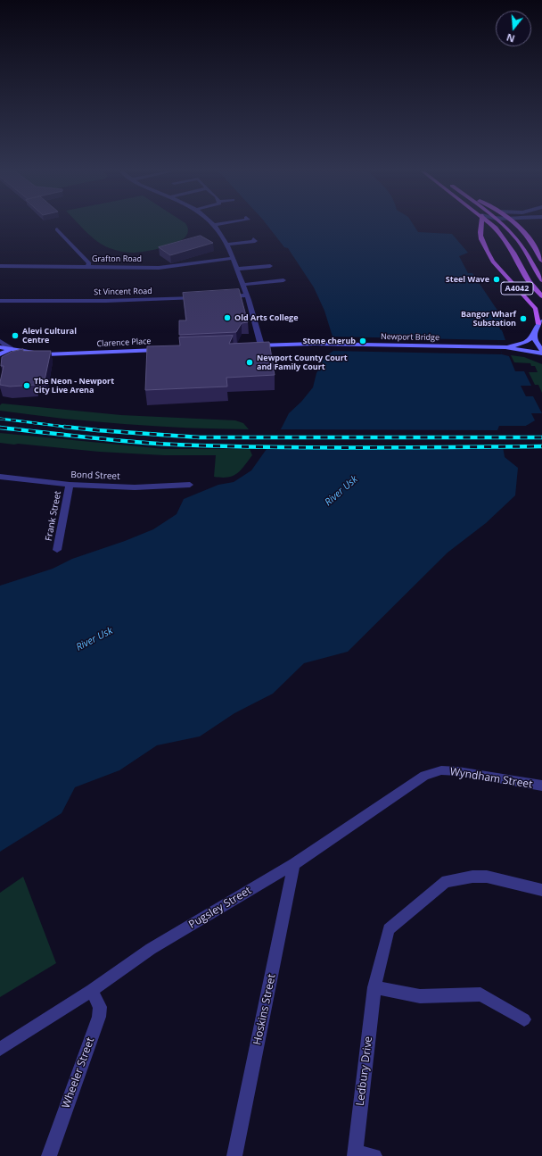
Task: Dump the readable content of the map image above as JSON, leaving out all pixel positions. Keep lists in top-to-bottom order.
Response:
{
  "streets": {
    "main road": ["A4042", "Newport Bridge", "Clarence Place"],
    "street": [
      "Grafton Road",
      "St Vincent Road",
      "Bond Street",
      "Frank Street",
      "Wyndham Street",
      "Pugsley Street",
      "Hoskins Street",
      "Ledbury Drive",
      "Wheeler Street"
    ]
  },
  "crossings": [
    ["Bond Street", "Frank Street"],
    ["Wyndham Street", "Pugsley Street"],
    ["Pugsley Street", "Hoskins Street"],
    ["Pugsley Street", "Wheeler Street"]
  ],
  "water": ["River Usk"],
  "places": [
    "Steel Wave",
    "Old Arts College",
    "Bangor Wharf Substation",
    "Alevi Cultural Centre",
    "Stone cherub",
    "Newport County Court and Family Court",
    "The Neon - Newport City Live Arena"
  ],
  "north": "bottom"
}
